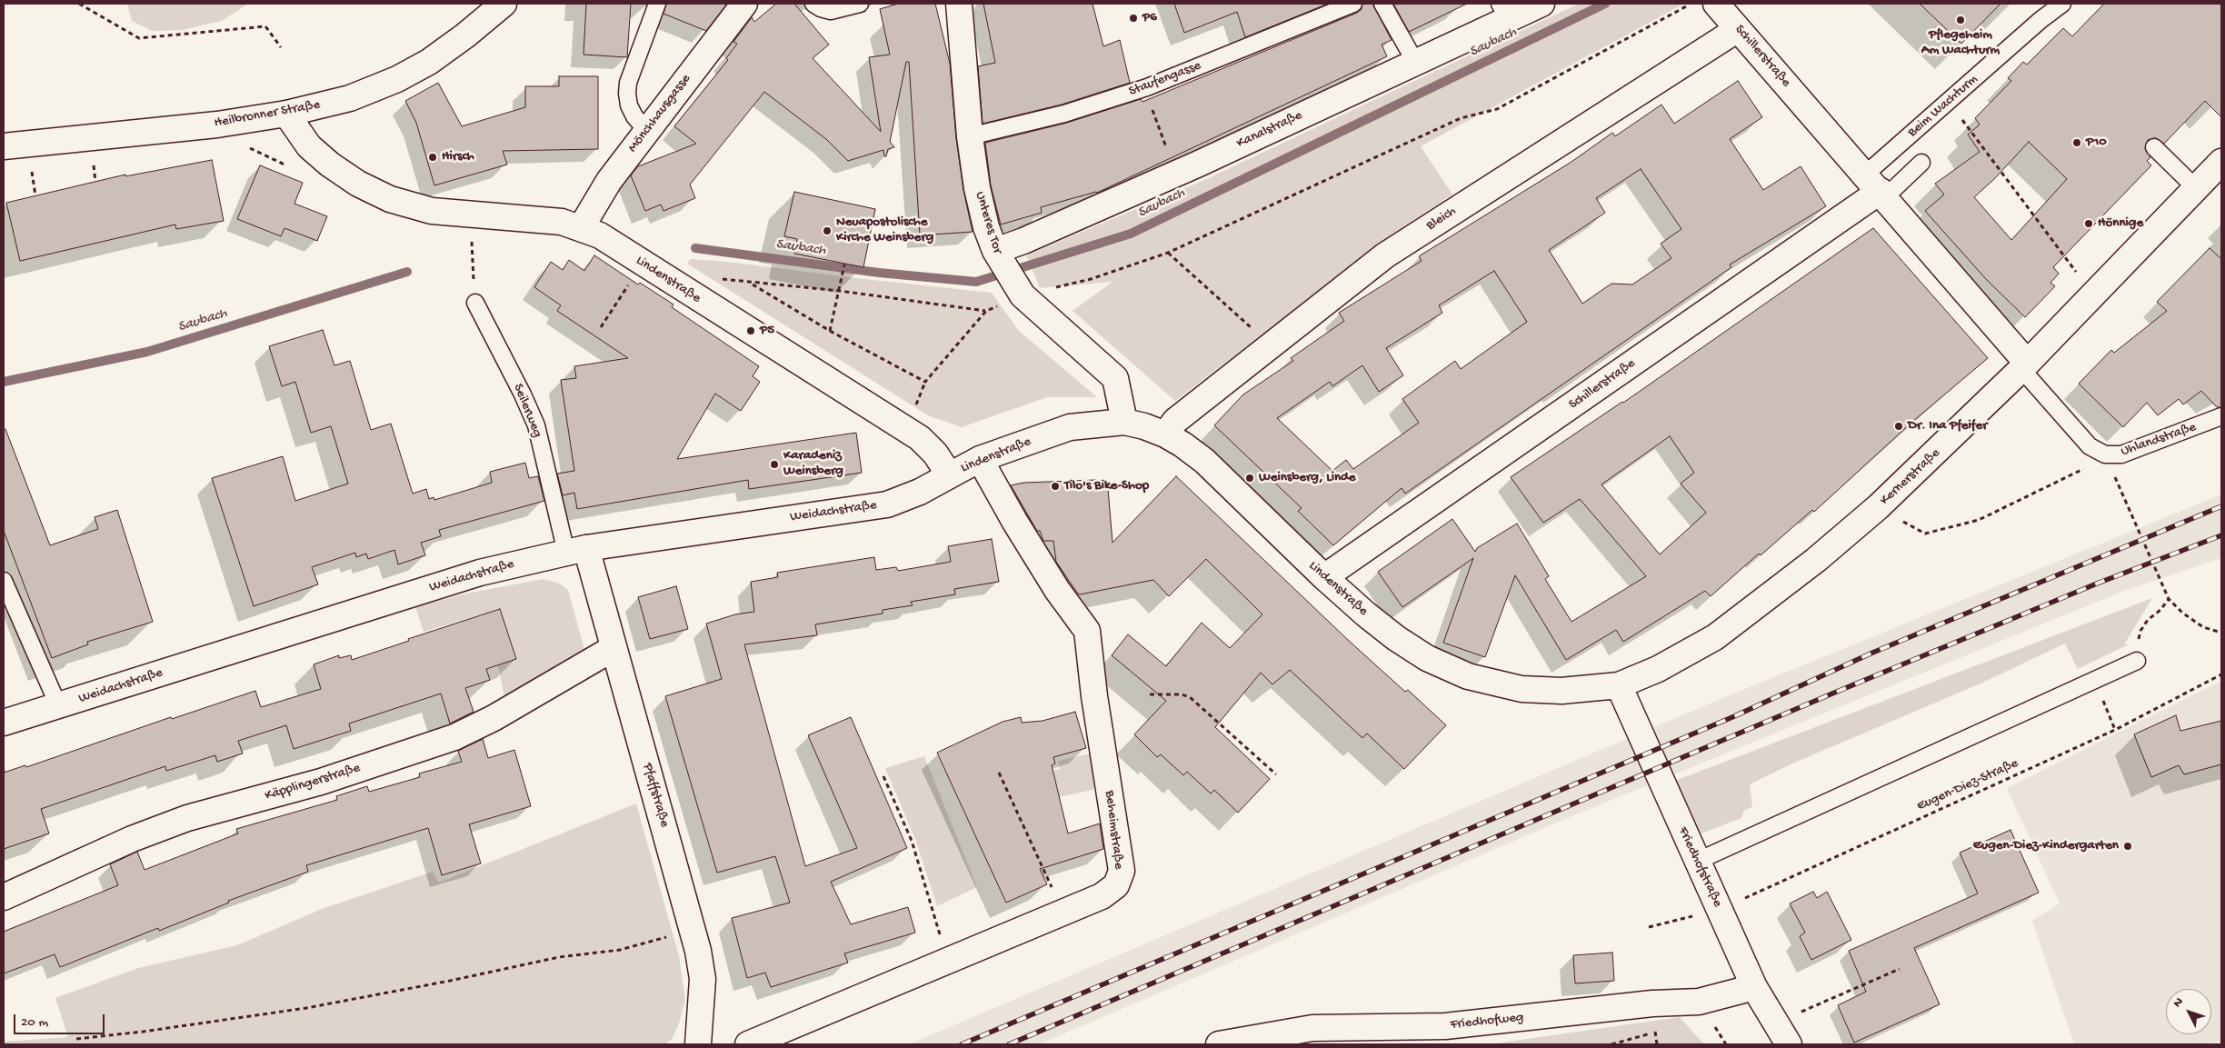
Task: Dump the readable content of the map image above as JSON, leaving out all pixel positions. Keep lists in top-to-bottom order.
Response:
{
  "streets": {
    "street": [
      "Schillerstraße",
      "Mönchhausgasse",
      "Heilbronner Straße",
      "Kanalstraße",
      "Bleich",
      "Unteres Tor",
      "Lindenstraße",
      "Kernerstraße",
      "Weidachstraße",
      "Käpplingerstraße",
      "Pfaffstraße",
      "Beheimstraße",
      "Friedhofstraße",
      "Friedhofweg"
    ],
    "lane": [
      "Staufengasse",
      "Beim Wachturm",
      "Seilerweg",
      "Uhlandstraße"
    ],
    "path": ["Eugen-Diez-Straße"]
  },
  "crossings": [
    ["Schillerstraße", "Beim Wachturm"],
    ["Schillerstraße", "Bleich"],
    ["Schillerstraße", "Lindenstraße"],
    ["Schillerstraße", "Uhlandstraße"],
    ["Schillerstraße", "Kernerstraße"],
    ["Staufengasse", "Unteres Tor"],
    ["Mönchhausgasse", "Lindenstraße"],
    ["Heilbronner Straße", "Lindenstraße"],
    ["Kanalstraße", "Unteres Tor"],
    ["Bleich", "Lindenstraße"],
    ["Unteres Tor", "Lindenstraße"],
    ["Lindenstraße", "Kernerstraße"],
    ["Lindenstraße", "Weidachstraße"],
    ["Lindenstraße", "Beheimstraße"],
    ["Lindenstraße", "Friedhofstraße"],
    ["Seilerweg", "Weidachstraße"],
    ["Seilerweg", "Pfaffstraße"],
    ["Uhlandstraße", "Kernerstraße"],
    ["Kernerstraße", "Friedhofstraße"],
    ["Weidachstraße", "Pfaffstraße"],
    ["Käpplingerstraße", "Pfaffstraße"],
    ["Eugen-Diez-Straße", "Friedhofstraße"],
    ["Friedhofstraße", "Friedhofweg"]
  ],
  "water": ["Saubach"],
  "places": [
    "P6",
    "Pflegeheim Am Wachturm",
    "P10",
    "Hirsch",
    "Hönnige",
    "Neuapostolische Kirche Weinsberg",
    "P5",
    "Dr. Ina Pfeifer",
    "Karadeniz Weinsberg",
    "Weinsberg, Linde",
    "Tilo's Bike-Shop",
    "Eugen-Diez-Kindergarten"
  ],
  "scale_bar": "20 m",
  "north": "top left"
}
